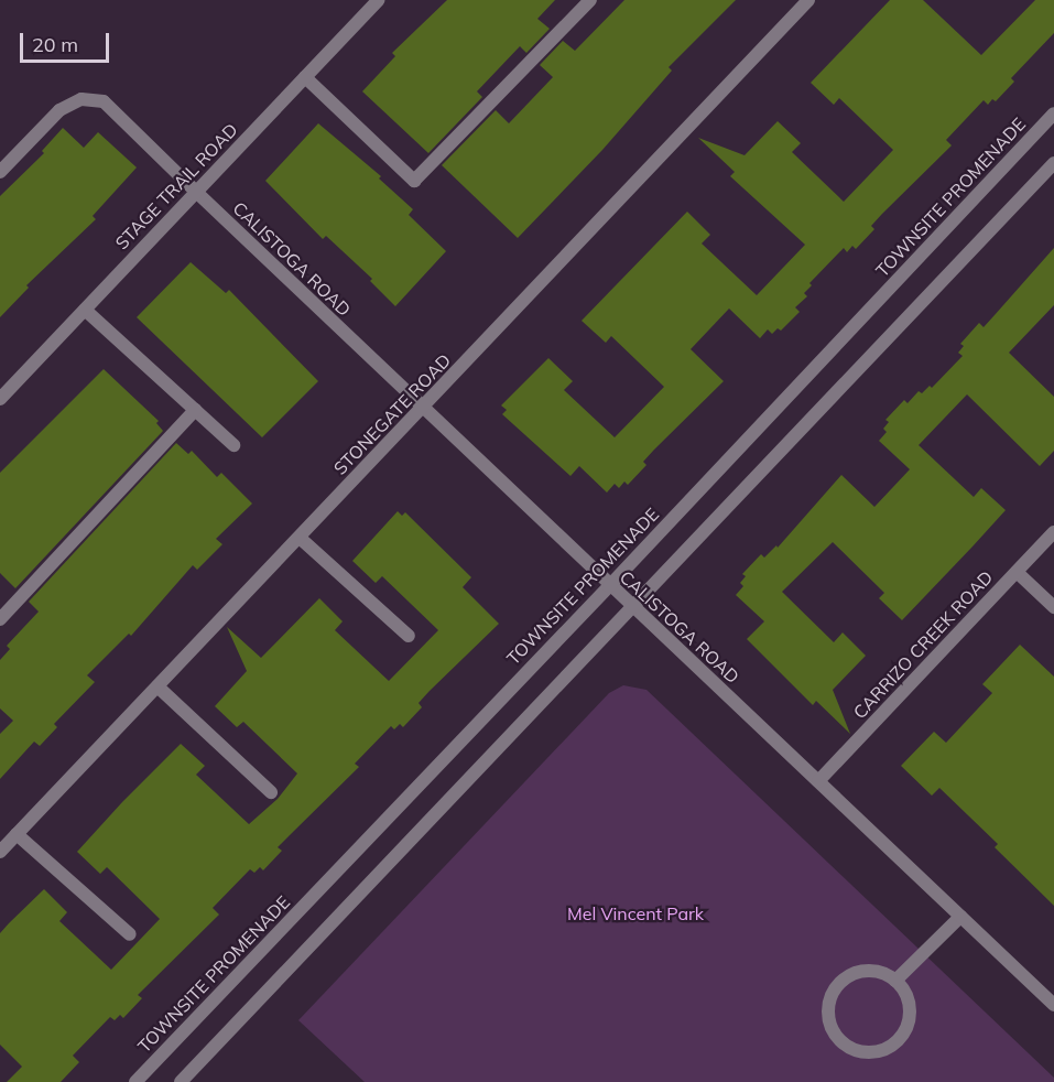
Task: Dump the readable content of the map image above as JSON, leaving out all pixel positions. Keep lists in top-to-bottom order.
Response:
{
  "streets": {
    "street": [
      "STAGE TRAIL ROAD",
      "TOWNSITE PROMENADE",
      "CALISTOGA ROAD",
      "STONEGATE ROAD",
      "CARRIZO CREEK ROAD"
    ]
  },
  "crossings": [
    ["STAGE TRAIL ROAD", "CALISTOGA ROAD"],
    ["TOWNSITE PROMENADE", "CALISTOGA ROAD"],
    ["CALISTOGA ROAD", "STONEGATE ROAD"],
    ["CALISTOGA ROAD", "CARRIZO CREEK ROAD"]
  ],
  "parks": ["Mel Vincent Park"],
  "scale_bar": "20 m"
}
